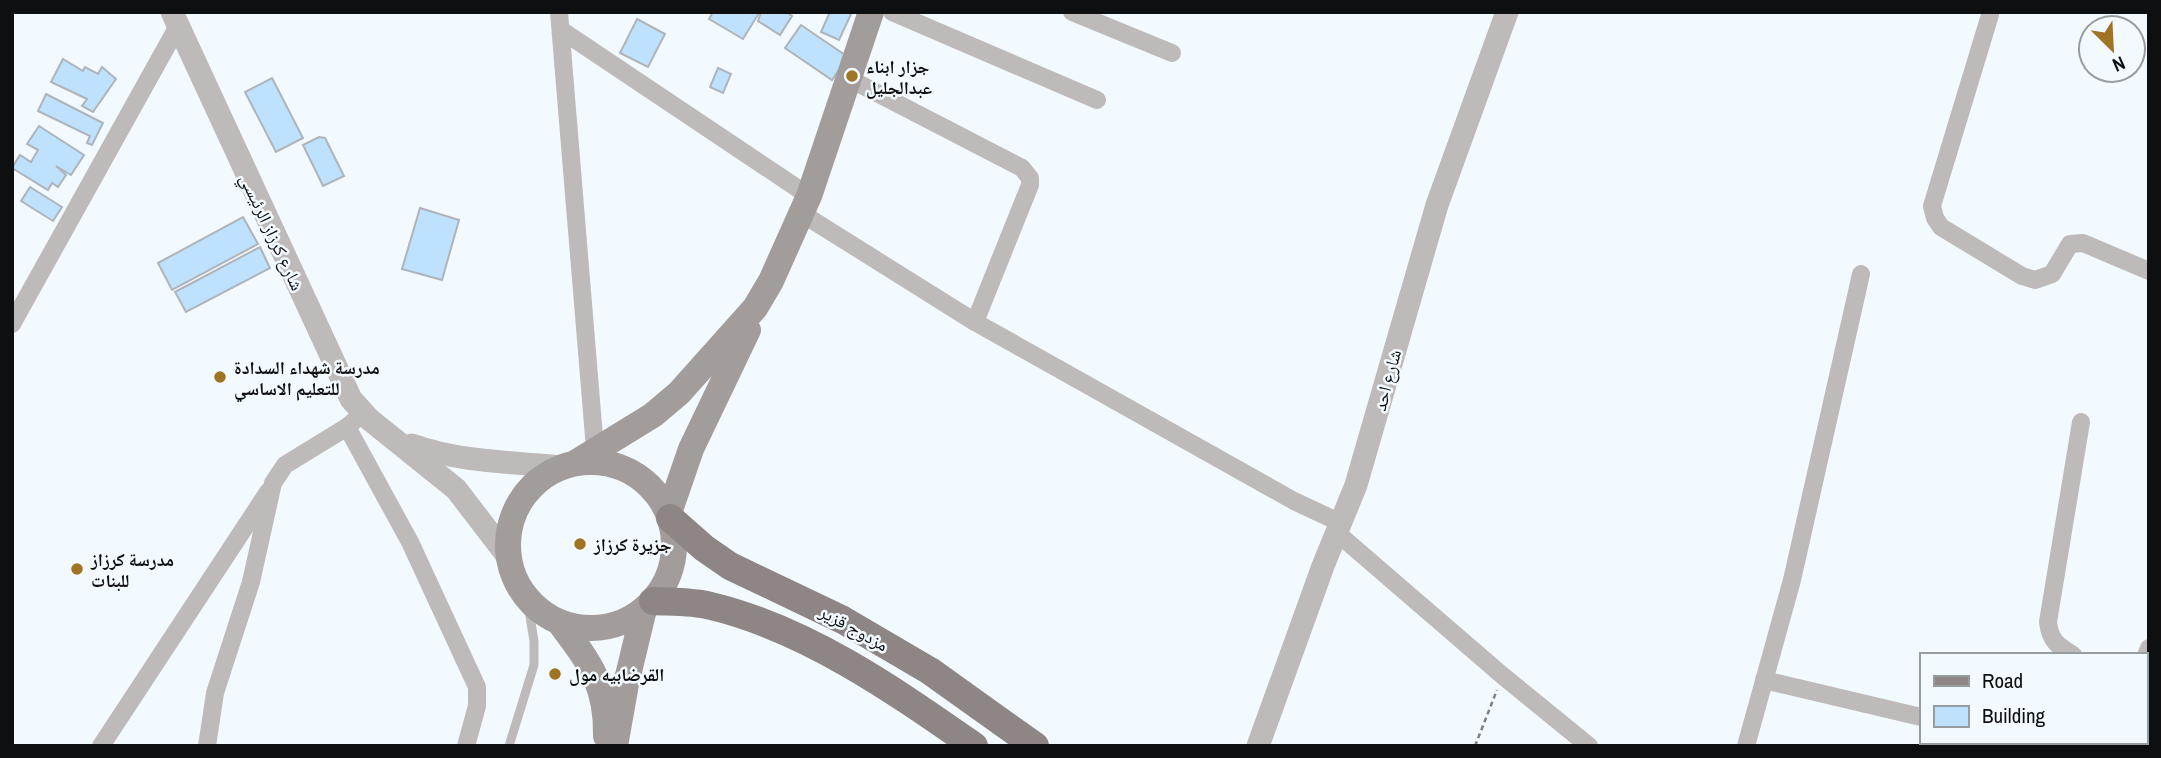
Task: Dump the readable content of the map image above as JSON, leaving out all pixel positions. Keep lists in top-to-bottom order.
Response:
{
  "streets": {
    "main road": ["مزدوج قزير"],
    "street": ["شارع كرزاز الرئيسي", "شارع احد"]
  },
  "crossings": [
    ["شارع كرزاز الرئيسي", "مزدوج قزير"]
  ],
  "places": [
    "جزار ابناء عبدالجليل",
    "مدرسة شهداء السدادة للتعليم الاساسي",
    "جزيرة كرزاز",
    "مدرسة كرزاز للبنات",
    "القرضابيه مول"
  ],
  "legend": ["Road", "Building"],
  "north": "bottom right"
}
